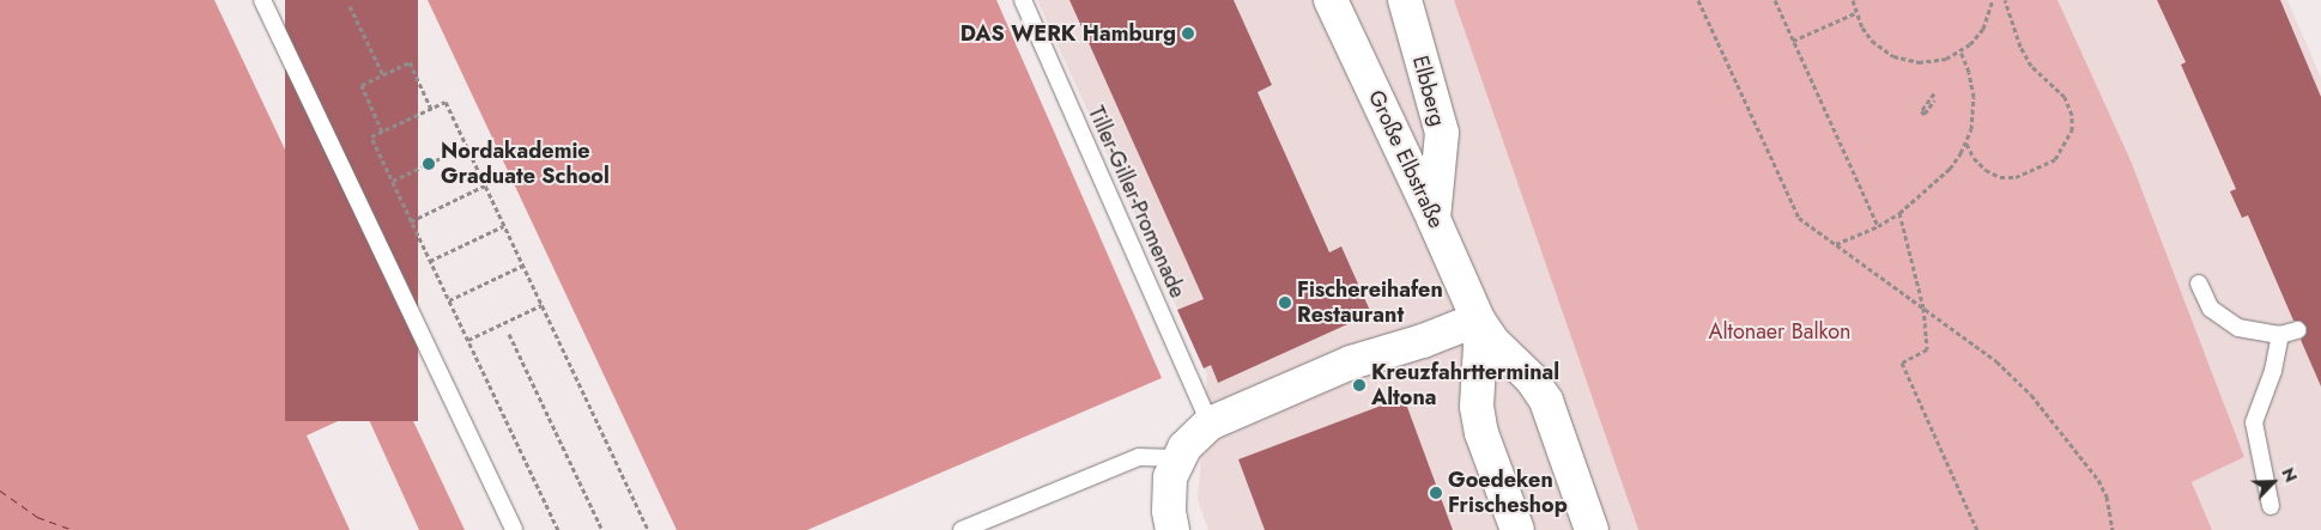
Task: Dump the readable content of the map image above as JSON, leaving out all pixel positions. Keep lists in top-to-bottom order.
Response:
{
  "streets": {
    "street": ["Elbberg", "Große Elbstraße"],
    "lane": ["Tiller-Giller-Promenade"]
  },
  "crossings": [
    ["Elbberg", "Große Elbstraße"]
  ],
  "parks": ["Altonaer Balkon"],
  "places": [
    "DAS WERK Hamburg",
    "Nordakademie Graduate School",
    "Fischereihafen Restaurant",
    "Kreuzfahrtterminal Altona",
    "Goedeken Frischeshop"
  ],
  "north": "top right"
}
